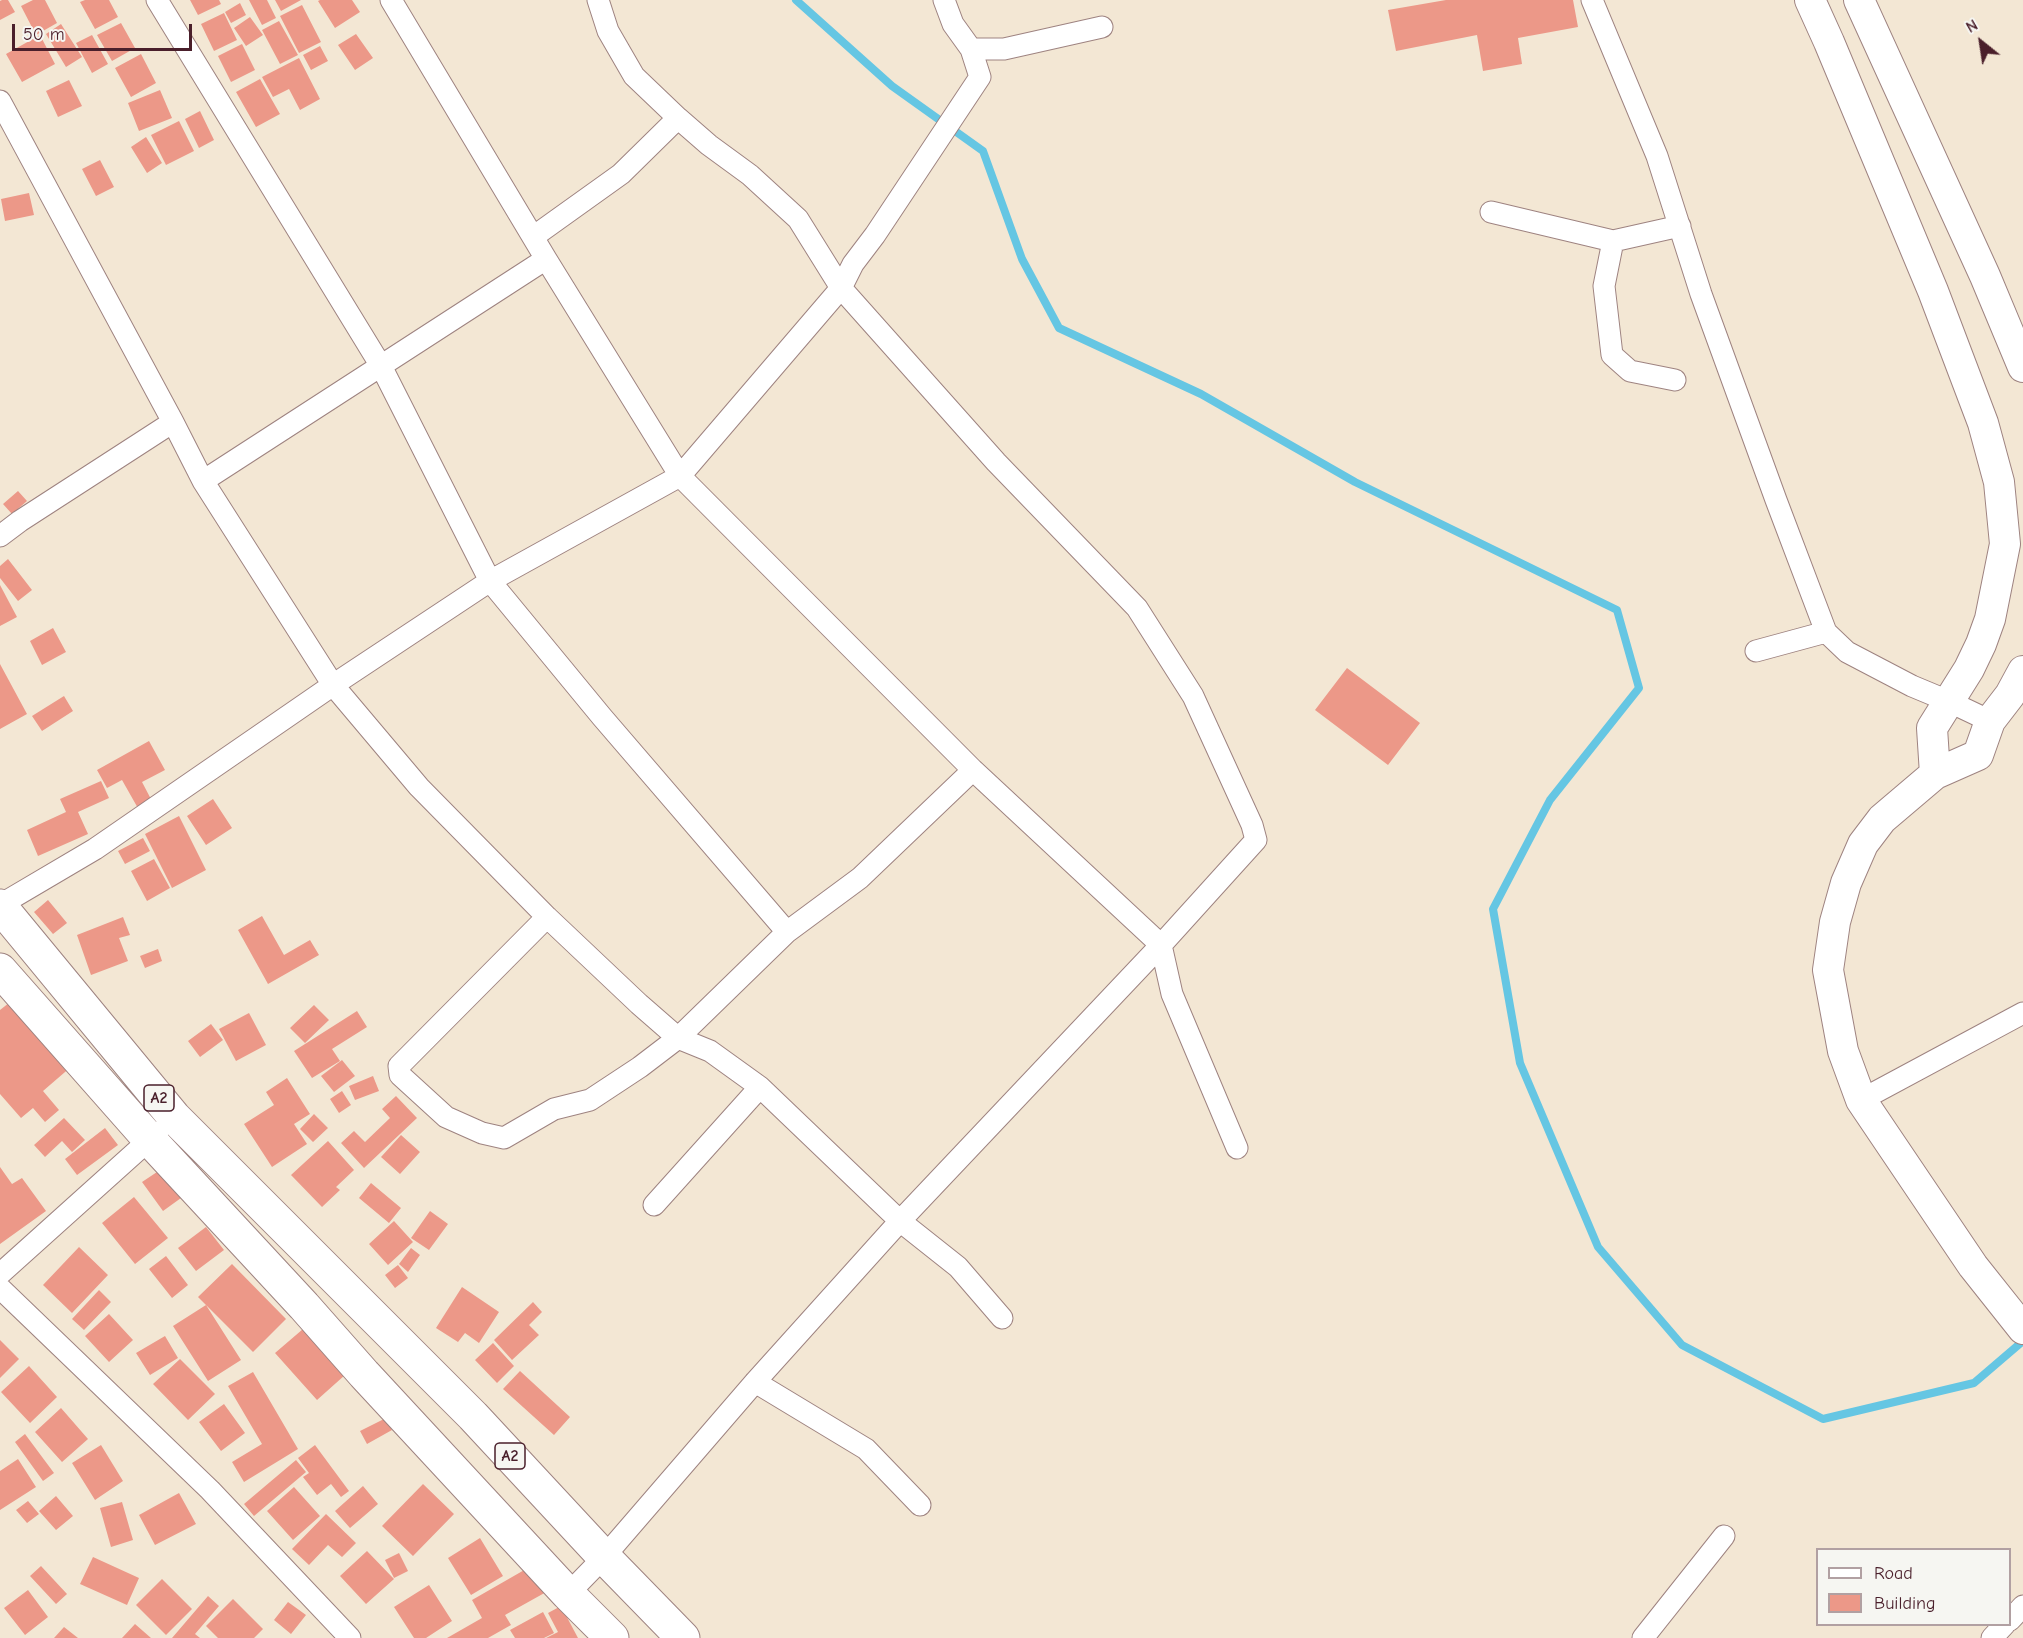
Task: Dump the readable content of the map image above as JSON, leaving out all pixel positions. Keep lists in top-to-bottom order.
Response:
{
  "streets": {
    "highway": ["A2"]
  },
  "legend": ["Road", "Building"],
  "scale_bar": "50 m",
  "north": "top left"
}
